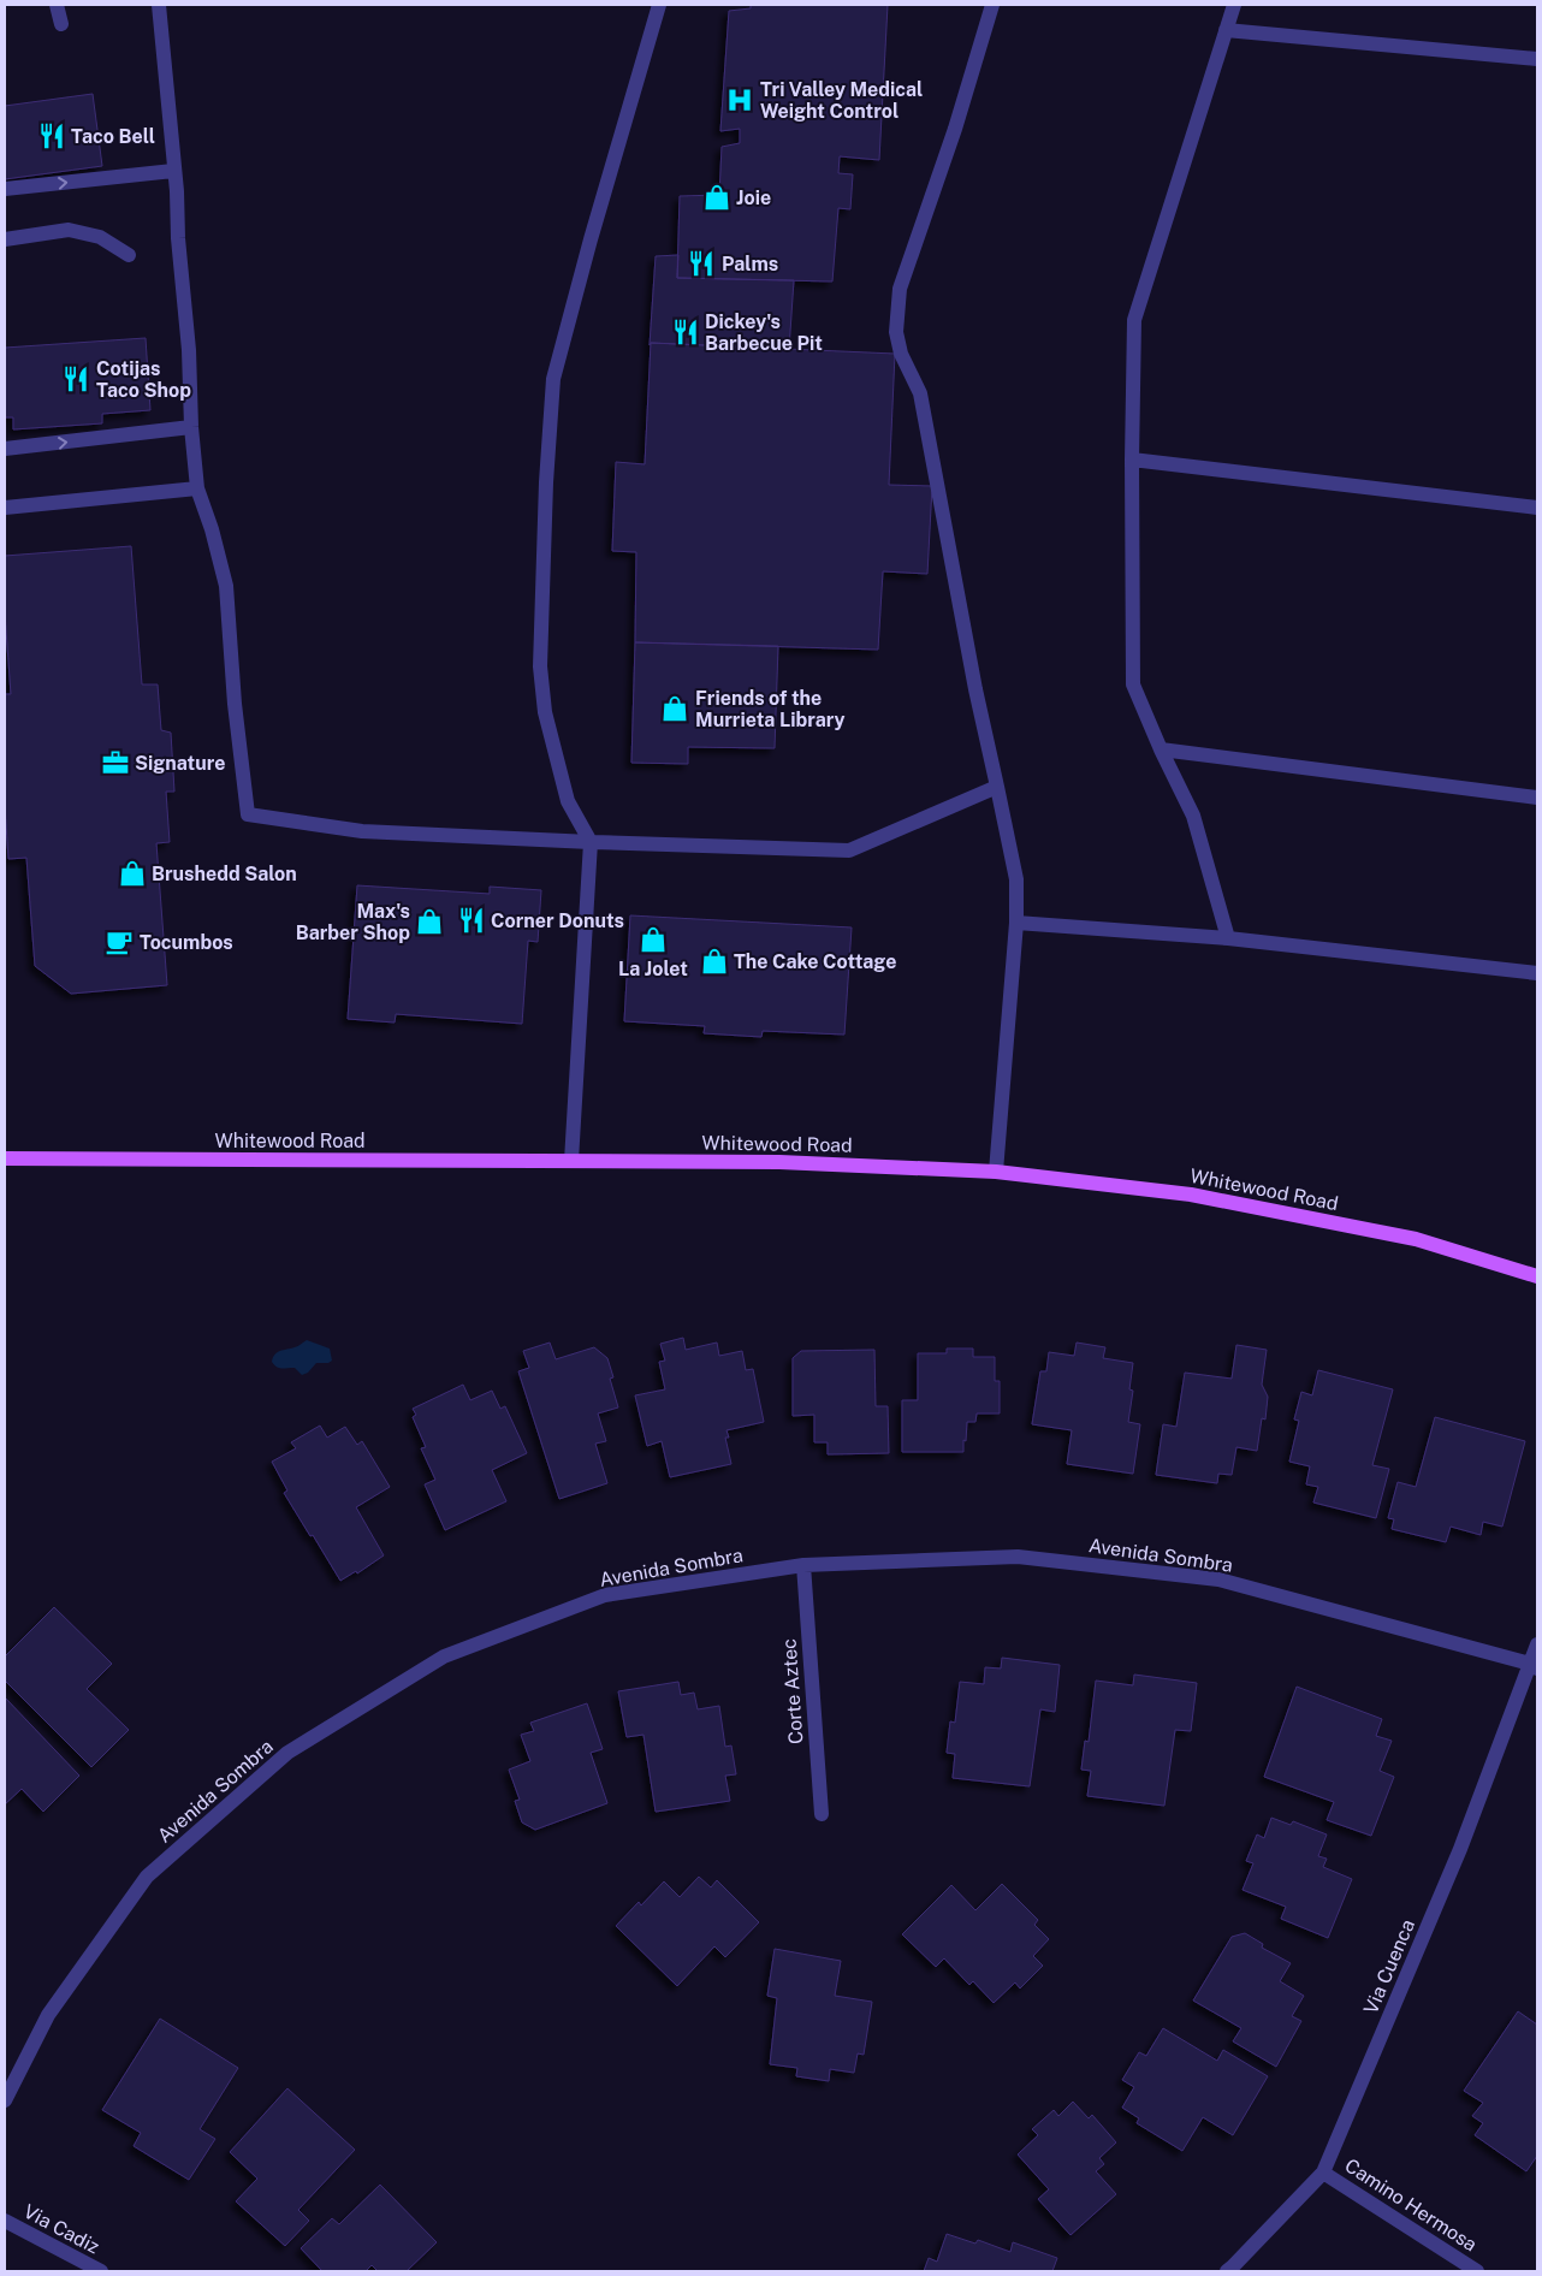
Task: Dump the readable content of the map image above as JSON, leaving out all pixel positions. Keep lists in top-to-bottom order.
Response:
{
  "streets": {
    "main road": ["Whitewood Road"],
    "street": [
      "Avenida Sombra",
      "Corte Aztec",
      "Via Cuenca",
      "Camino Hermosa",
      "Via Cadiz"
    ]
  },
  "crossings": [
    ["Avenida Sombra", "Corte Aztec"],
    ["Avenida Sombra", "Via Cuenca"],
    ["Via Cuenca", "Camino Hermosa"]
  ],
  "places": {
    "hospital": ["Tri Valley Medical Weight Control"],
    "restaurant": [
      "Taco Bell",
      "Palms",
      "Dickey's Barbecue Pit",
      "Cotijas Taco Shop",
      "Corner Donuts"
    ],
    "shop": [
      "Joie",
      "Friends of the Murrieta Library",
      "Brushedd Salon",
      "Max's Barber Shop",
      "La Jolet",
      "The Cake Cottage"
    ],
    "office": ["Signature"],
    "cafe": ["Tocumbos"]
  }
}
